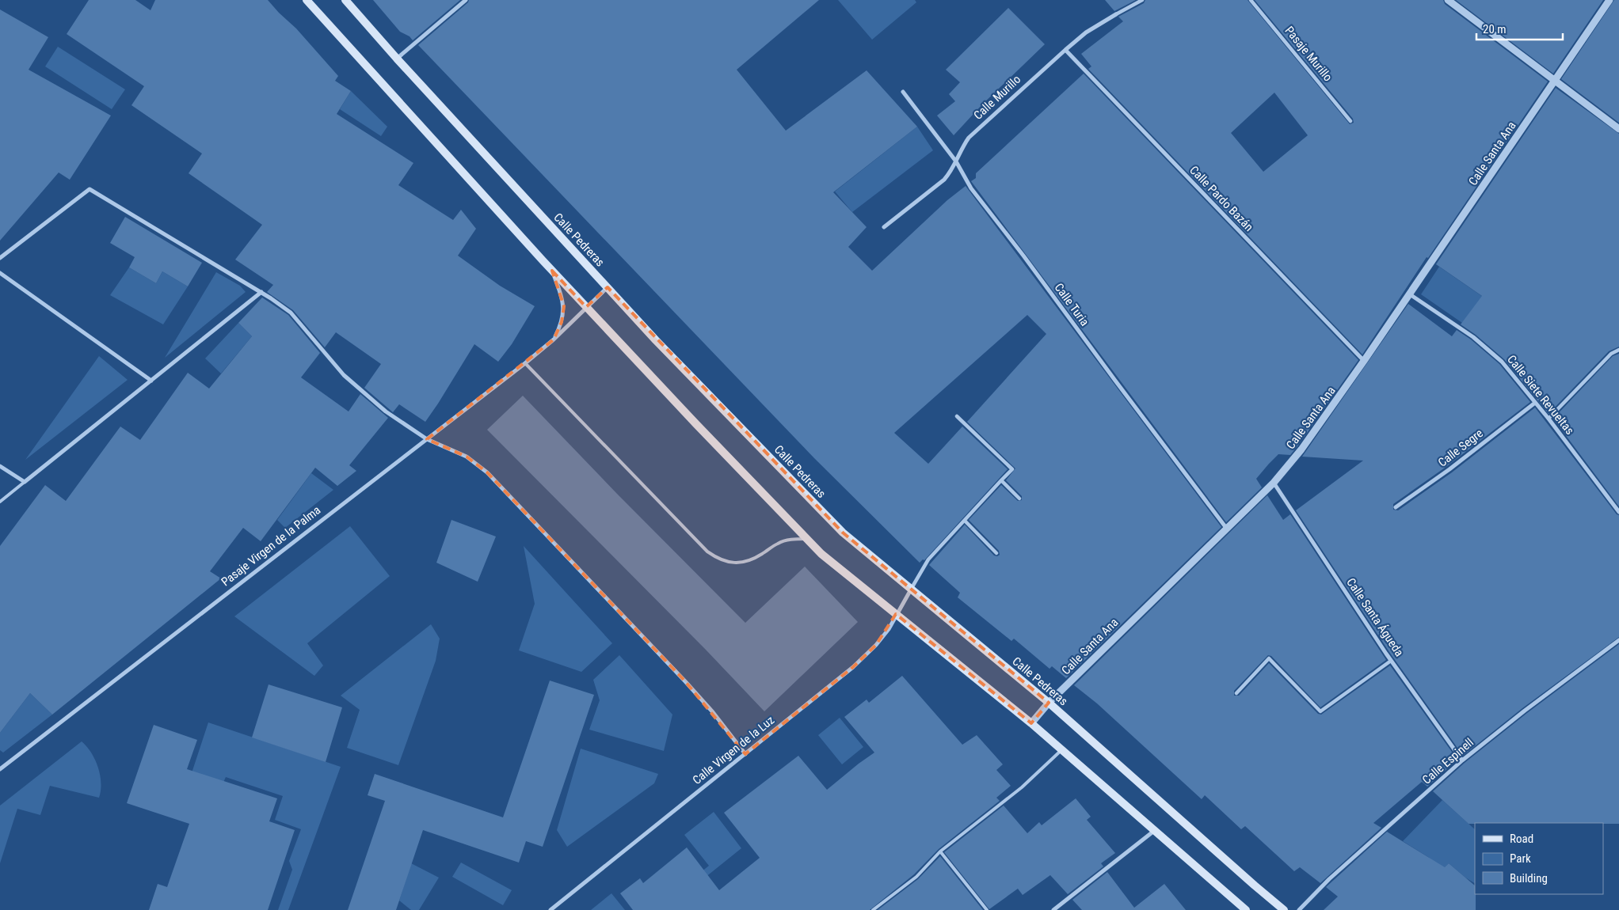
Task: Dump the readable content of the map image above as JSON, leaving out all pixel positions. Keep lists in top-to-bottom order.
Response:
{
  "streets": {
    "main road": ["Calle Pedreras"],
    "street": [
      "Pasaje Murillo",
      "Calle Murillo",
      "Calle Santa Ana",
      "Calle Pardo Bazán",
      "Calle Turia",
      "Calle Siete Revueltas",
      "Calle Segre",
      "Pasaje Virgen de la Palma",
      "Calle Santa Águeda",
      "Calle Virgen de la Luz",
      "Calle Espinell"
    ]
  },
  "crossings": [
    ["Calle Murillo", "Calle Pardo Bazán"],
    ["Calle Murillo", "Calle Turia"],
    ["Calle Santa Ana", "Calle Pardo Bazán"],
    ["Calle Santa Ana", "Calle Pedreras"],
    ["Calle Santa Ana", "Calle Turia"],
    ["Calle Santa Ana", "Calle Siete Revueltas"],
    ["Calle Santa Ana", "Calle Santa Águeda"],
    ["Calle Pedreras", "Pasaje Virgen de la Palma"],
    ["Calle Pedreras", "Calle Virgen de la Luz"],
    ["Calle Siete Revueltas", "Calle Segre"],
    ["Calle Santa Águeda", "Calle Espinell"]
  ],
  "legend": ["Road", "Park", "Building"],
  "scale_bar": "20 m"
}
